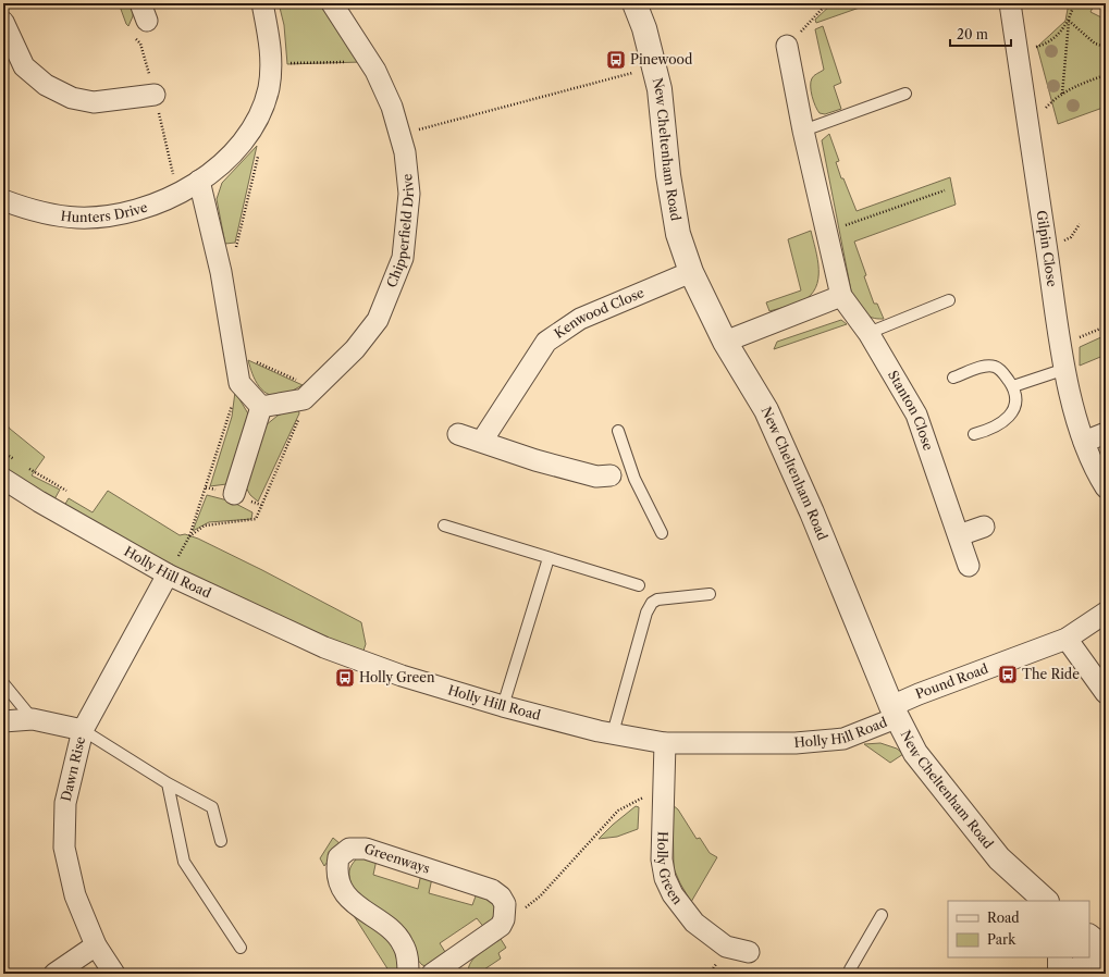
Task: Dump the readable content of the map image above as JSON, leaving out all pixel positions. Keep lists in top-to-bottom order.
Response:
{
  "streets": {
    "street": [
      "New Cheltenham Road",
      "Hunters Drive",
      "Chipperfield Drive",
      "Gilpin Close",
      "Kenwood Close",
      "Stanton Close",
      "Holly Hill Road",
      "Pound Road",
      "Dawn Rise",
      "Greenways",
      "Holly Green"
    ]
  },
  "crossings": [
    ["New Cheltenham Road", "Kenwood Close"],
    ["New Cheltenham Road", "Holly Hill Road"],
    ["New Cheltenham Road", "Pound Road"],
    ["Holly Hill Road", "Pound Road"],
    ["Holly Hill Road", "Dawn Rise"],
    ["Holly Hill Road", "Holly Green"]
  ],
  "places": {
    "bus stop": ["Pinewood", "The Ride", "Holly Green"]
  },
  "legend": ["Road", "Park"],
  "scale_bar": "20 m"
}
